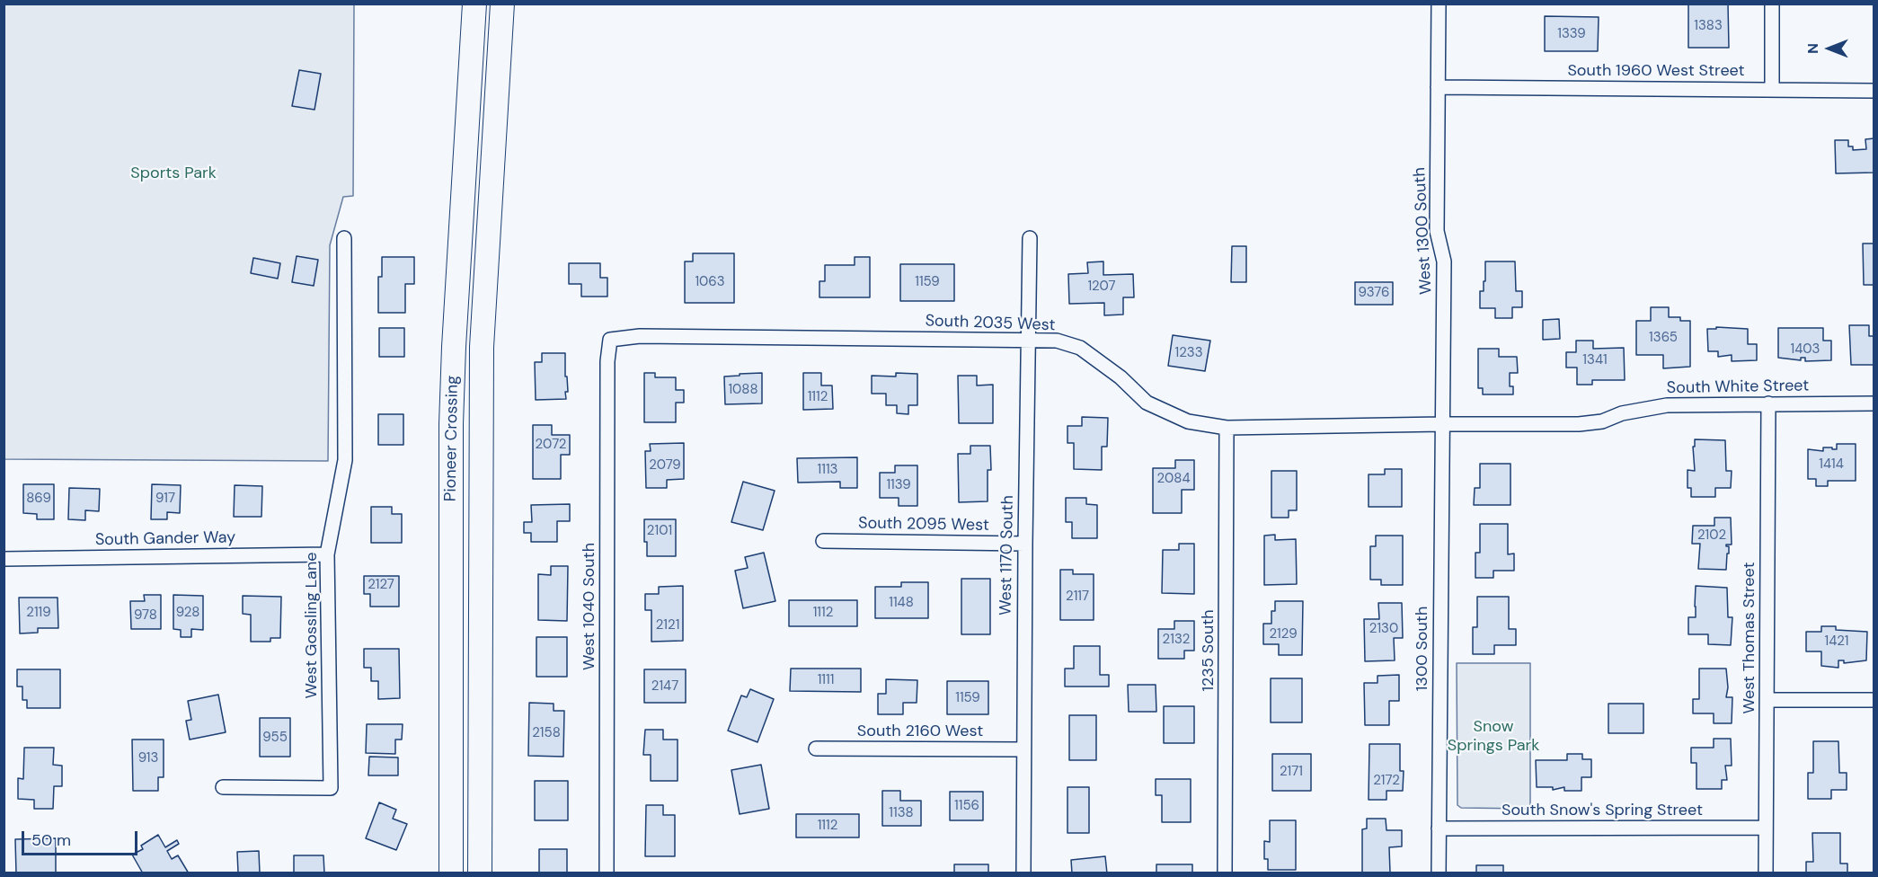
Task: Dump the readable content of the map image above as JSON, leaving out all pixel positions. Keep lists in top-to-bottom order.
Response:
{
  "streets": {
    "highway": ["Pioneer Crossing"],
    "street": [
      "South 1960 West Street",
      "West 1300 South",
      "South 2035 West",
      "South White Street",
      "South 2095 West",
      "South Gander Way",
      "West 1170 South",
      "West 1040 South",
      "West Gossling Lane",
      "West Thomas Street",
      "1300 South",
      "1235 South",
      "South 2160 West",
      "South Snow's Spring Street"
    ]
  },
  "crossings": [
    ["South 1960 West Street", "West 1300 South"],
    ["West 1300 South", "South 2035 West"],
    ["West 1300 South", "South White Street"],
    ["West 1300 South", "1300 South"],
    ["South 2035 West", "South White Street"],
    ["South 2035 West", "West 1170 South"],
    ["South 2035 West", "West 1040 South"],
    ["South 2035 West", "1300 South"],
    ["South 2035 West", "1235 South"],
    ["South White Street", "West Thomas Street"],
    ["South White Street", "1300 South"],
    ["South 2095 West", "West 1170 South"],
    ["South Gander Way", "West Gossling Lane"],
    ["West 1170 South", "South 2160 West"],
    ["West Thomas Street", "South Snow's Spring Street"],
    ["1300 South", "South Snow's Spring Street"]
  ],
  "parks": ["Sports Park", "Snow Springs Park"],
  "house_numbers": [
    "1383",
    "1339",
    "1063",
    "1159",
    "1207",
    "9376",
    "1365",
    "1403",
    "1233",
    "1341",
    "1088",
    "1112",
    "2072",
    "1414",
    "2079",
    "1113",
    "2084",
    "1139",
    "869",
    "917",
    "2101",
    "2102",
    "2127",
    "2117",
    "1148",
    "2119",
    "928",
    "1112",
    "978",
    "2121",
    "2130",
    "2129",
    "2132",
    "1421",
    "1111",
    "2147",
    "1159",
    "2158",
    "955",
    "913",
    "2171",
    "2172",
    "1156",
    "1138",
    "1112"
  ],
  "scale_bar": "50 m",
  "north": "left"
}
